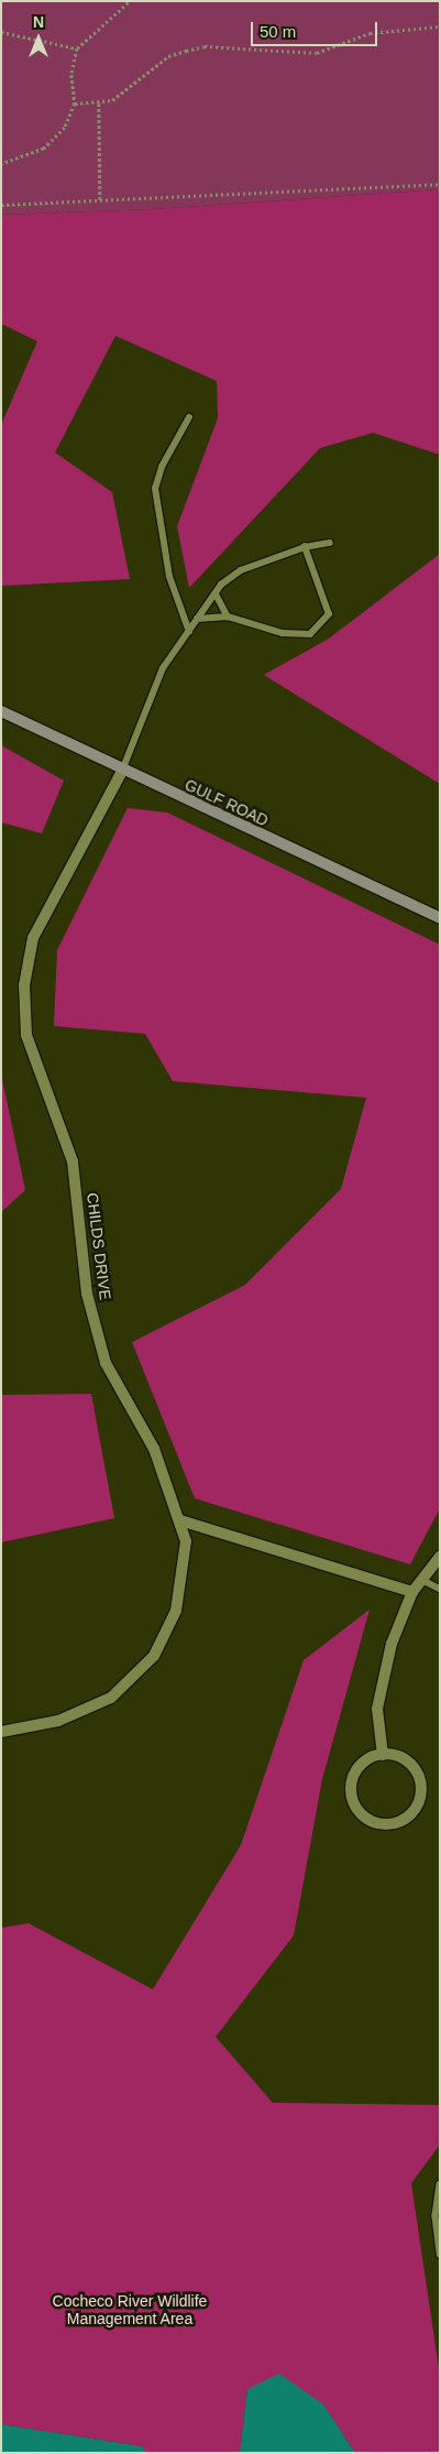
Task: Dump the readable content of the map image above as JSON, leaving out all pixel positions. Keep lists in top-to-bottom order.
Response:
{
  "streets": {
    "street": ["GULF ROAD", "CHILDS DRIVE"]
  },
  "crossings": [
    ["GULF ROAD", "CHILDS DRIVE"]
  ],
  "parks": ["Cocheco River Wildlife Management Area"],
  "scale_bar": "50 m",
  "north": "top"
}
